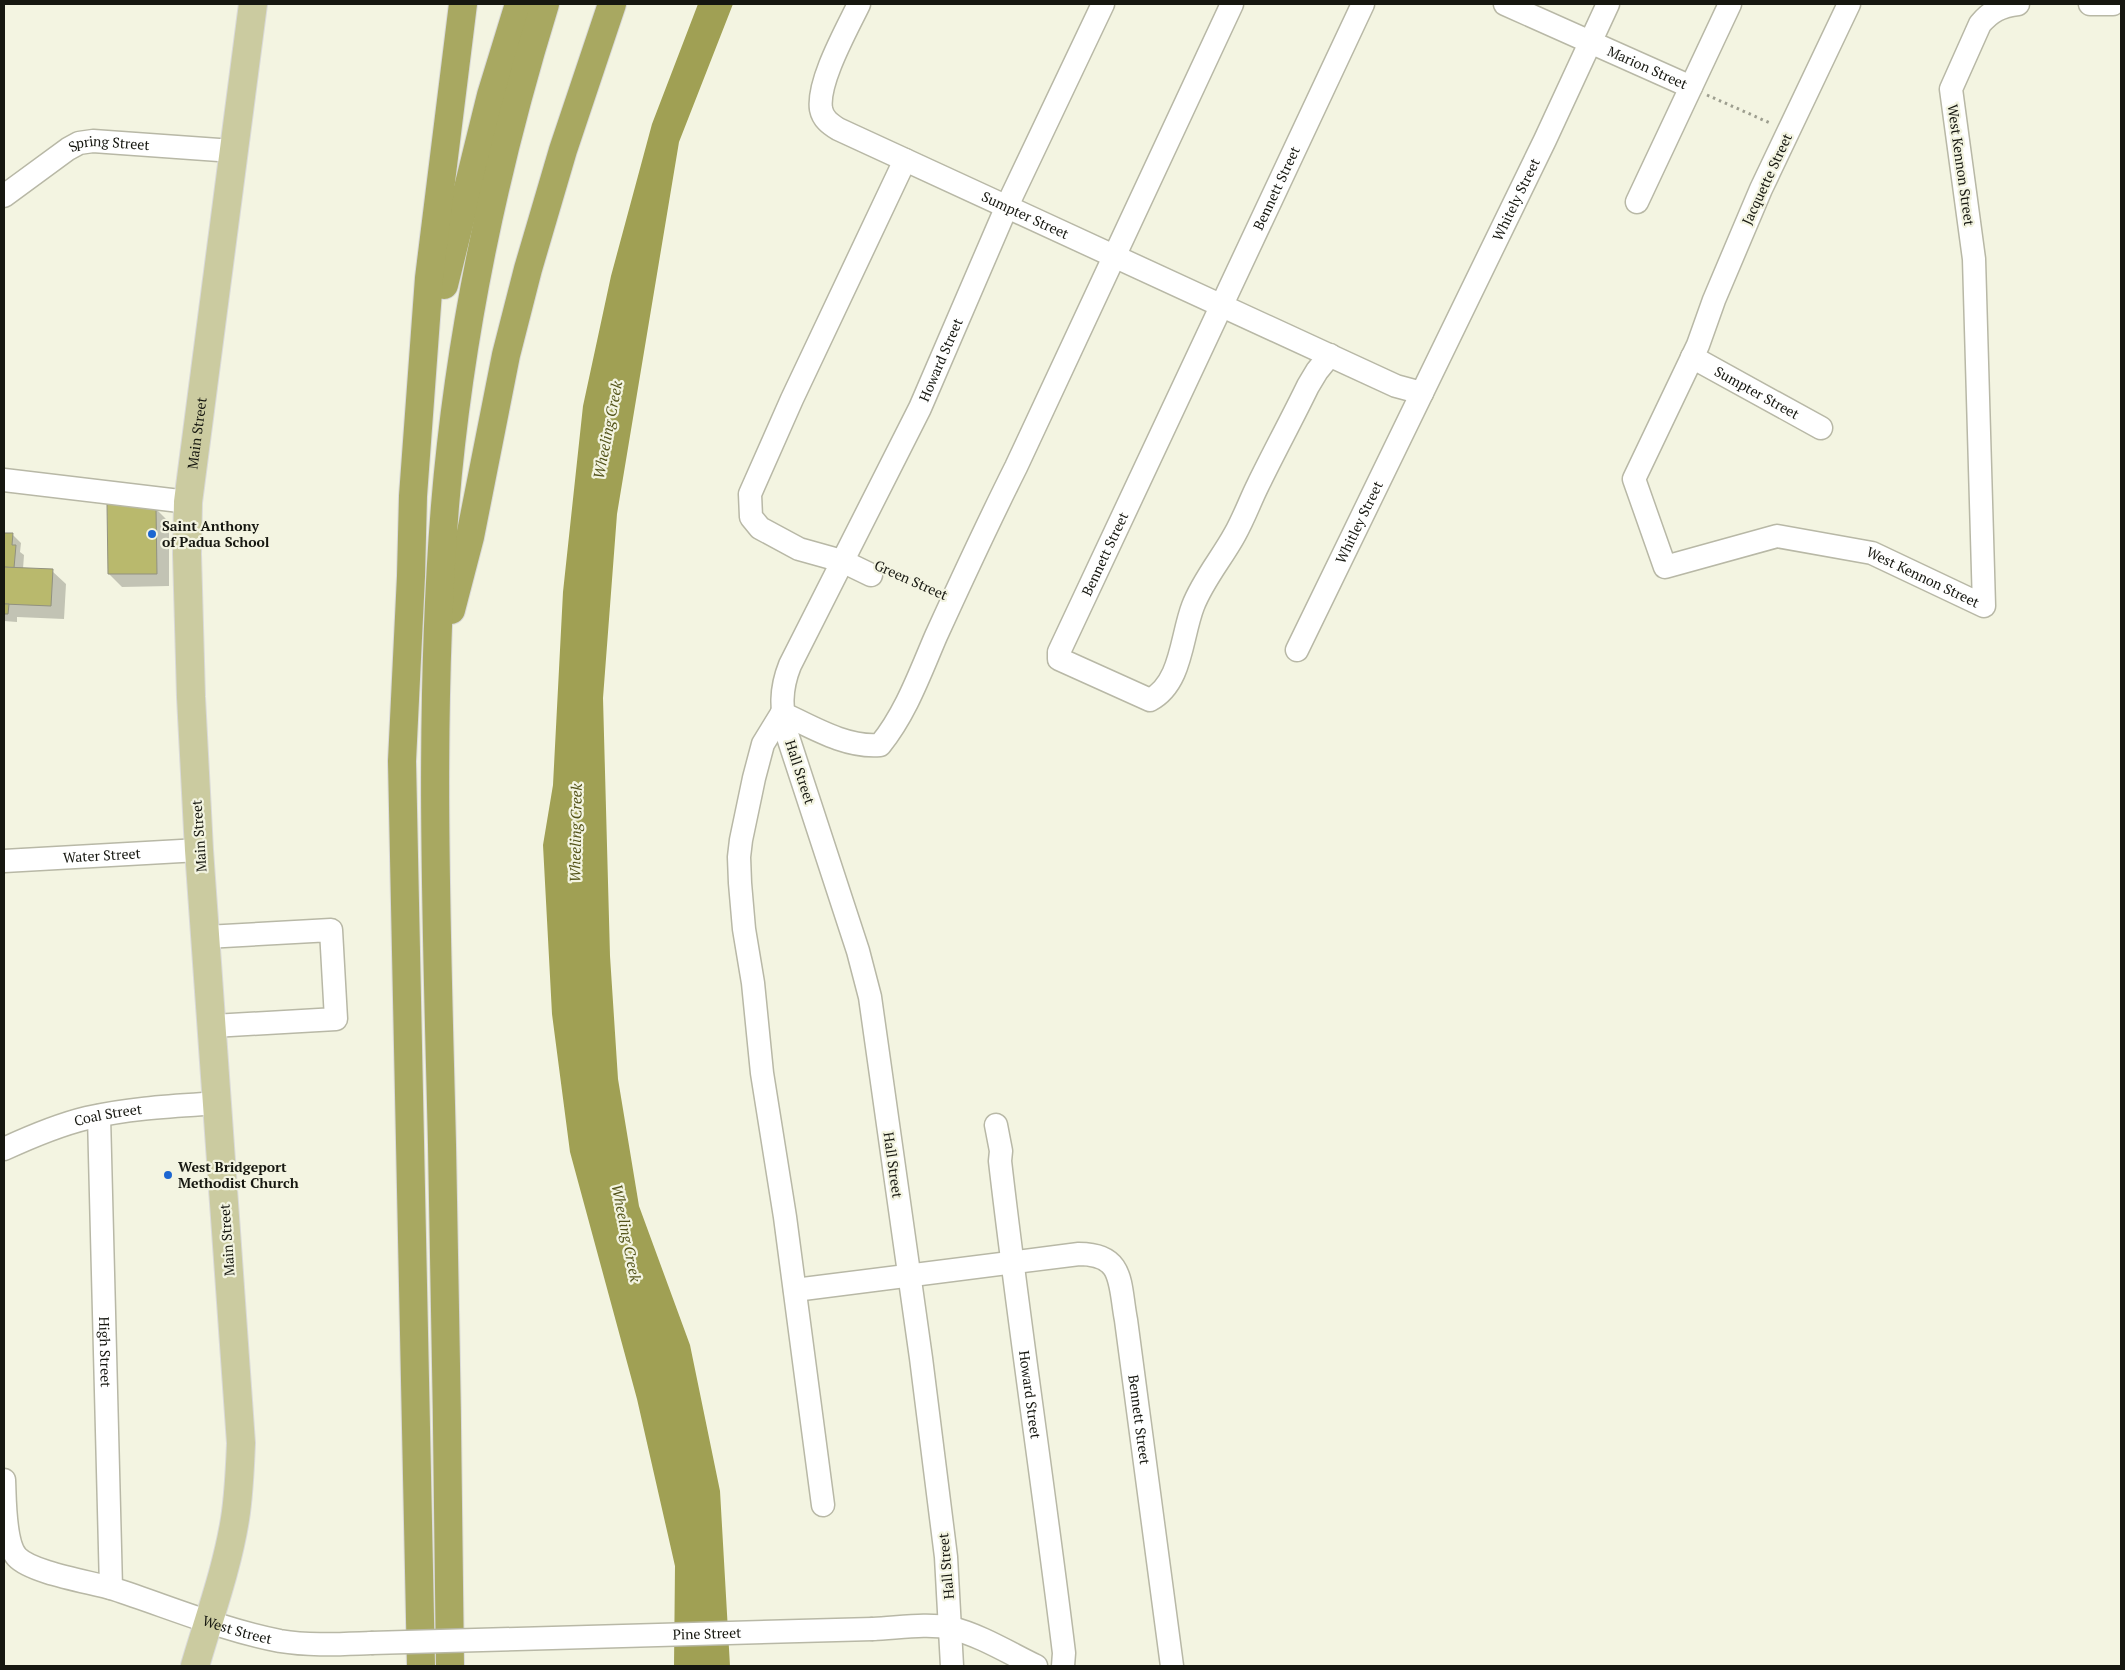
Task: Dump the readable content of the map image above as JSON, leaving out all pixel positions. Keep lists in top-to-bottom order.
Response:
{
  "streets": {
    "main road": ["Main Street"],
    "street": [
      "Marion Street",
      "Spring Street",
      "West Kennon Street",
      "Jacquette Street",
      "Bennett Street",
      "Whitely Street",
      "Sumpter Street",
      "Howard Street",
      "Whitley Street",
      "Green Street",
      "Hall Street",
      "Water Street",
      "Coal Street",
      "High Street",
      "West Street",
      "Pine Street"
    ]
  },
  "crossings": [
    ["Marion Street", "Jacquette Street"],
    ["Marion Street", "Whitely Street"],
    ["Spring Street", "Main Street"],
    ["West Kennon Street", "Jacquette Street"],
    ["West Kennon Street", "Sumpter Street"],
    ["Jacquette Street", "Sumpter Street"],
    ["Bennett Street", "Sumpter Street"],
    ["Bennett Street", "Howard Street"],
    ["Bennett Street", "Hall Street"],
    ["Whitely Street", "Sumpter Street"],
    ["Whitely Street", "Whitley Street"],
    ["Sumpter Street", "Howard Street"],
    ["Sumpter Street", "Whitley Street"],
    ["Sumpter Street", "Green Street"],
    ["Howard Street", "Green Street"],
    ["Howard Street", "Hall Street"],
    ["Main Street", "Water Street"],
    ["Main Street", "Coal Street"],
    ["Main Street", "West Street"],
    ["Hall Street", "Pine Street"],
    ["Coal Street", "High Street"],
    ["High Street", "West Street"],
    ["West Street", "Pine Street"]
  ],
  "water": ["Wheeling Creek"],
  "places": ["Saint Anthony of Padua School", "West Bridgeport Methodist Church"]
}
